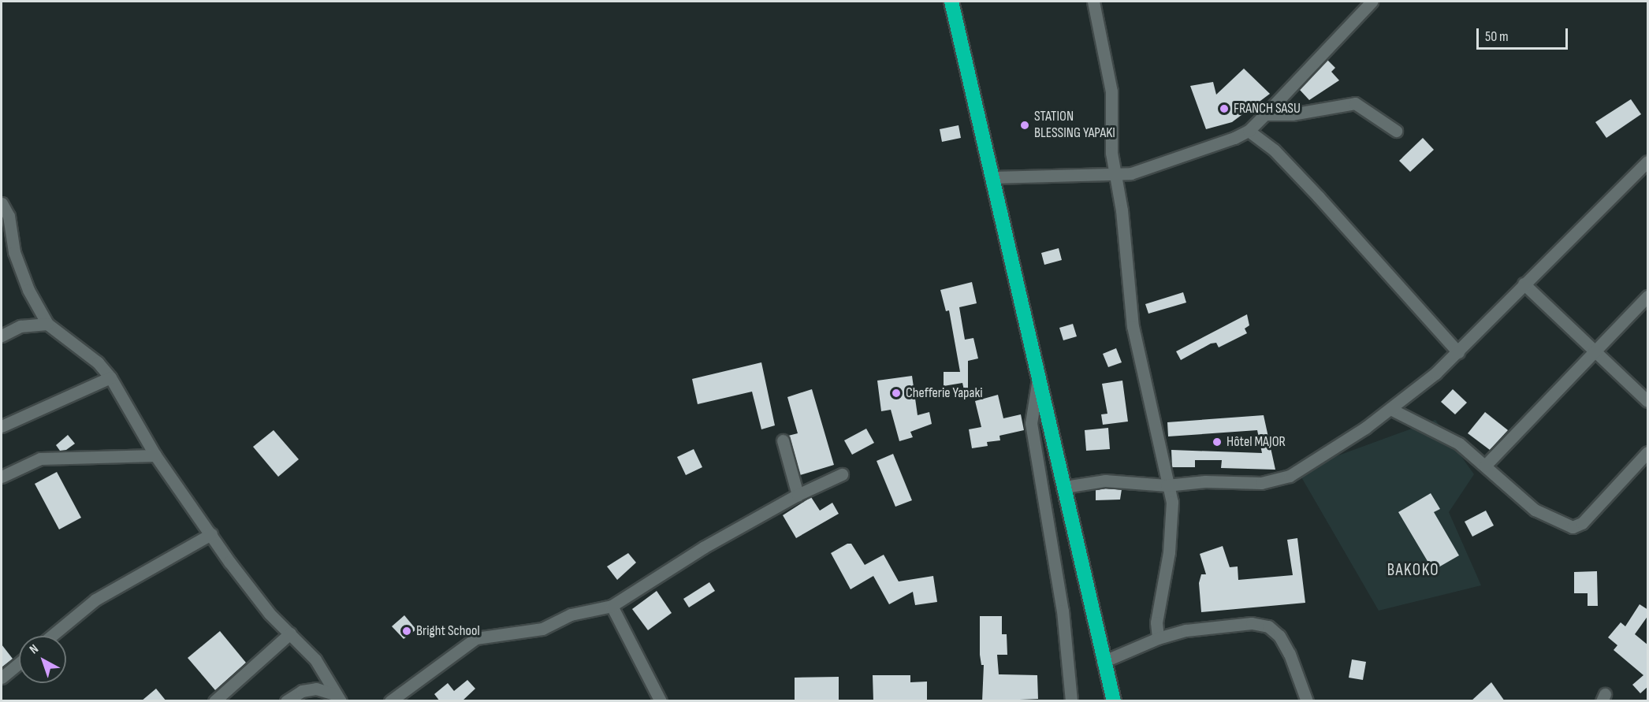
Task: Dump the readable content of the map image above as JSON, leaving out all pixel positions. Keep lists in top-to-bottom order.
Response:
{
  "districts": ["BAKOKO"],
  "places": [
    "FRANCH SASU",
    "STATION BLESSING YAPAKI",
    "Chefferie Yapaki",
    "Hôtel MAJOR",
    "Bright School"
  ],
  "scale_bar": "50 m",
  "north": "top left"
}
